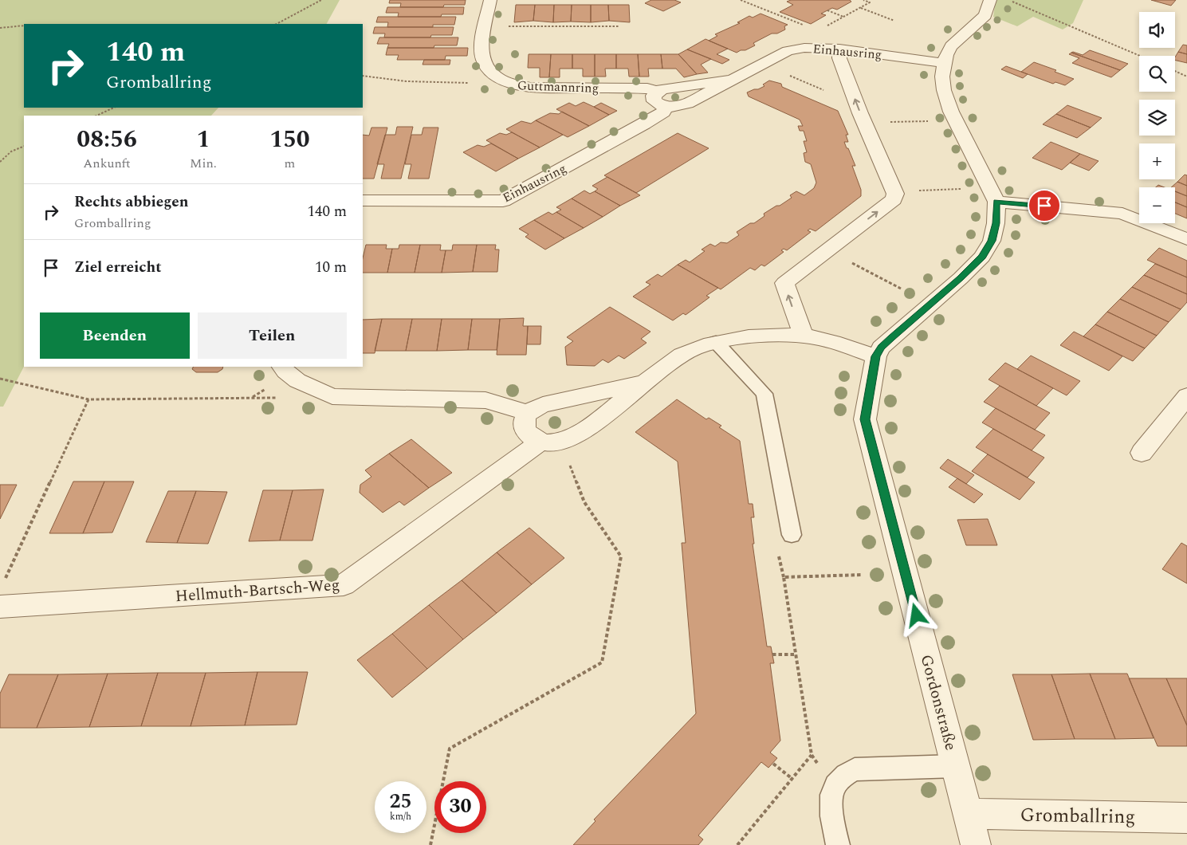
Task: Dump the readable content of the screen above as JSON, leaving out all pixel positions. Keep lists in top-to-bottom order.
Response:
{
  "streets": {
    "street": [
      "Einhausring",
      "Guttmannring",
      "Hellmuth-Bartsch-Weg",
      "Gordonstraße",
      "Gromballring"
    ]
  },
  "crossings": [
    ["Einhausring", "Guttmannring"],
    ["Einhausring", "Gordonstraße"],
    ["Hellmuth-Bartsch-Weg", "Gordonstraße"],
    ["Gordonstraße", "Gromballring"]
  ],
  "page": {
    "map_buttons": ["+", "−"],
    "turn": ["140 m", "Gromballring"],
    "eta": [
      "08:56",
      "Ankunft",
      "1",
      "Min.",
      "150",
      "m"
    ],
    "list": [
      {
        "name": "Rechts abbiegen",
        "note": "Gromballring",
        "value": "140 m"
      },
      {
        "name": "Ziel erreicht",
        "value": "10 m"
      }
    ],
    "buttons": ["Beenden", "Teilen"],
    "speed": "25 km/h",
    "limit": "30"
  }
}
